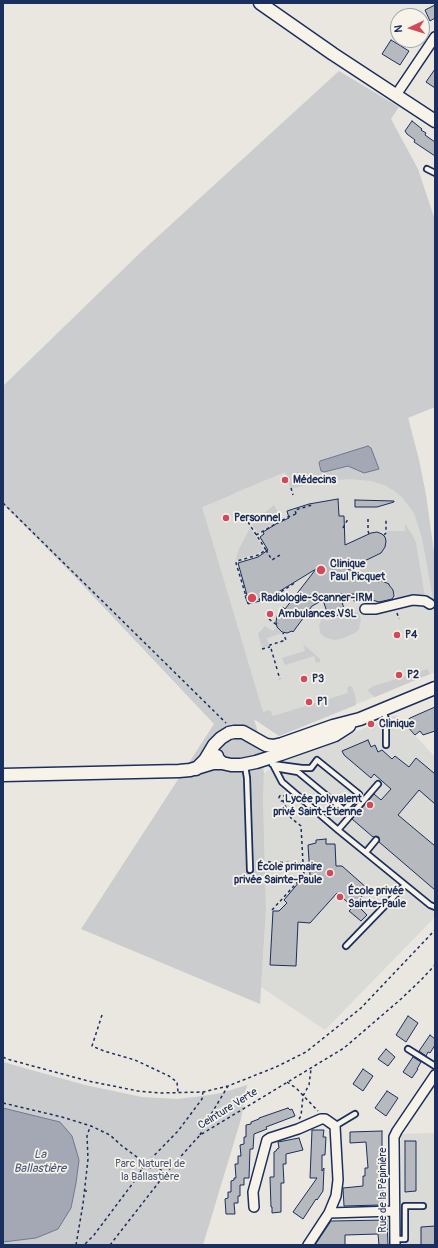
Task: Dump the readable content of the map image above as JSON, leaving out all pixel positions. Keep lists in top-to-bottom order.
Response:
{
  "streets": {
    "street": ["Rue de la Pépinière"],
    "path": ["Ceinture Verte"]
  },
  "water": ["La Ballastière"],
  "parks": ["Parc Naturel de la Ballastière"],
  "places": [
    "Médecins",
    "Personnel",
    "Clinique Paul Picquet",
    "Radiologie-Scanner-IRM",
    "Ambulances VSL",
    "P4",
    "P2",
    "P3",
    "P1",
    "Clinique",
    "Lycée polyvalent privé Saint-Étienne",
    "École primaire privée Sainte-Paule",
    "École privée Sainte-Paule"
  ],
  "north": "left"
}
